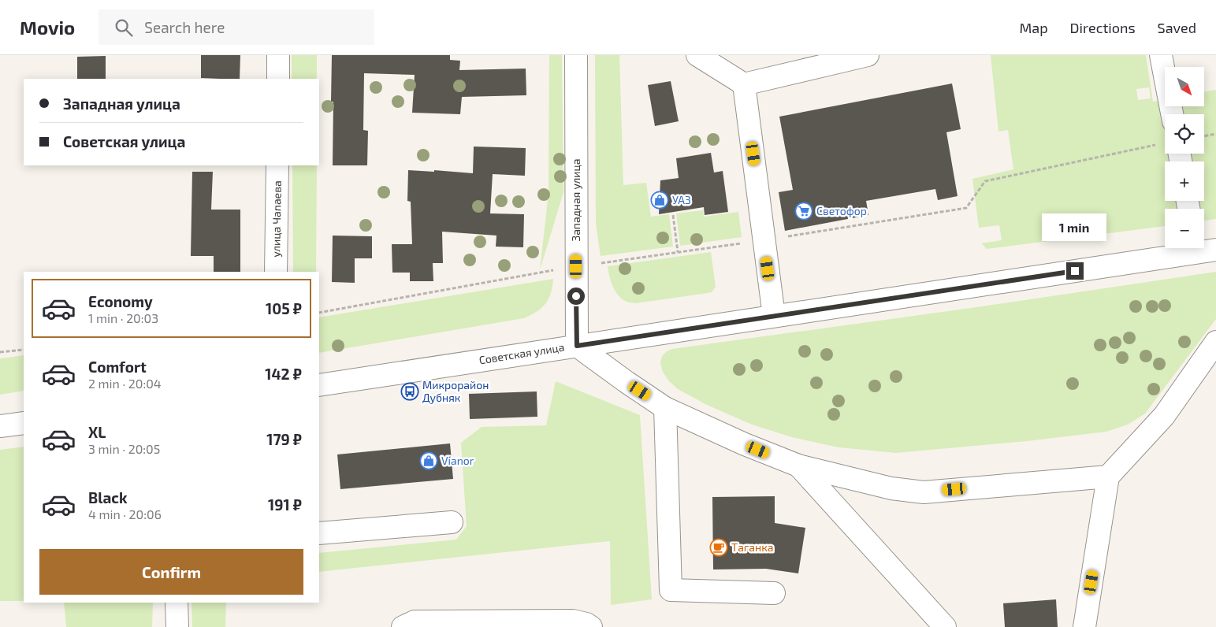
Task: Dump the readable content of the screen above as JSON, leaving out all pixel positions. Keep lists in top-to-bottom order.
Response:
{
  "streets": {
    "main road": ["Западная улица", "улица Чапаева", "Советская улица"]
  },
  "crossings": [
    ["Западная улица", "Советская улица"]
  ],
  "places": {
    "shop": ["УАЗ", "Vianor"],
    "supermarket": ["Светофор"],
    "bus stop": ["Микрорайон Дубняк"],
    "cafe": ["Таганка"]
  },
  "north": "bottom right",
  "page": {
    "header": "Movio",
    "search": "Search here",
    "nav": ["Map", "Directions", "Saved"],
    "map_buttons": ["+", "−"],
    "banner": ["Западная улица", "Советская улица"],
    "bubble": "1 min",
    "list": [
      {
        "name": "Economy",
        "note": "1 min · 20:03",
        "value": "105 ₽"
      },
      {
        "name": "Comfort",
        "note": "2 min · 20:04",
        "value": "142 ₽"
      },
      {
        "name": "XL",
        "note": "3 min · 20:05",
        "value": "179 ₽"
      },
      {
        "name": "Black",
        "note": "4 min · 20:06",
        "value": "191 ₽"
      }
    ],
    "buttons": "Confirm"
  }
}
